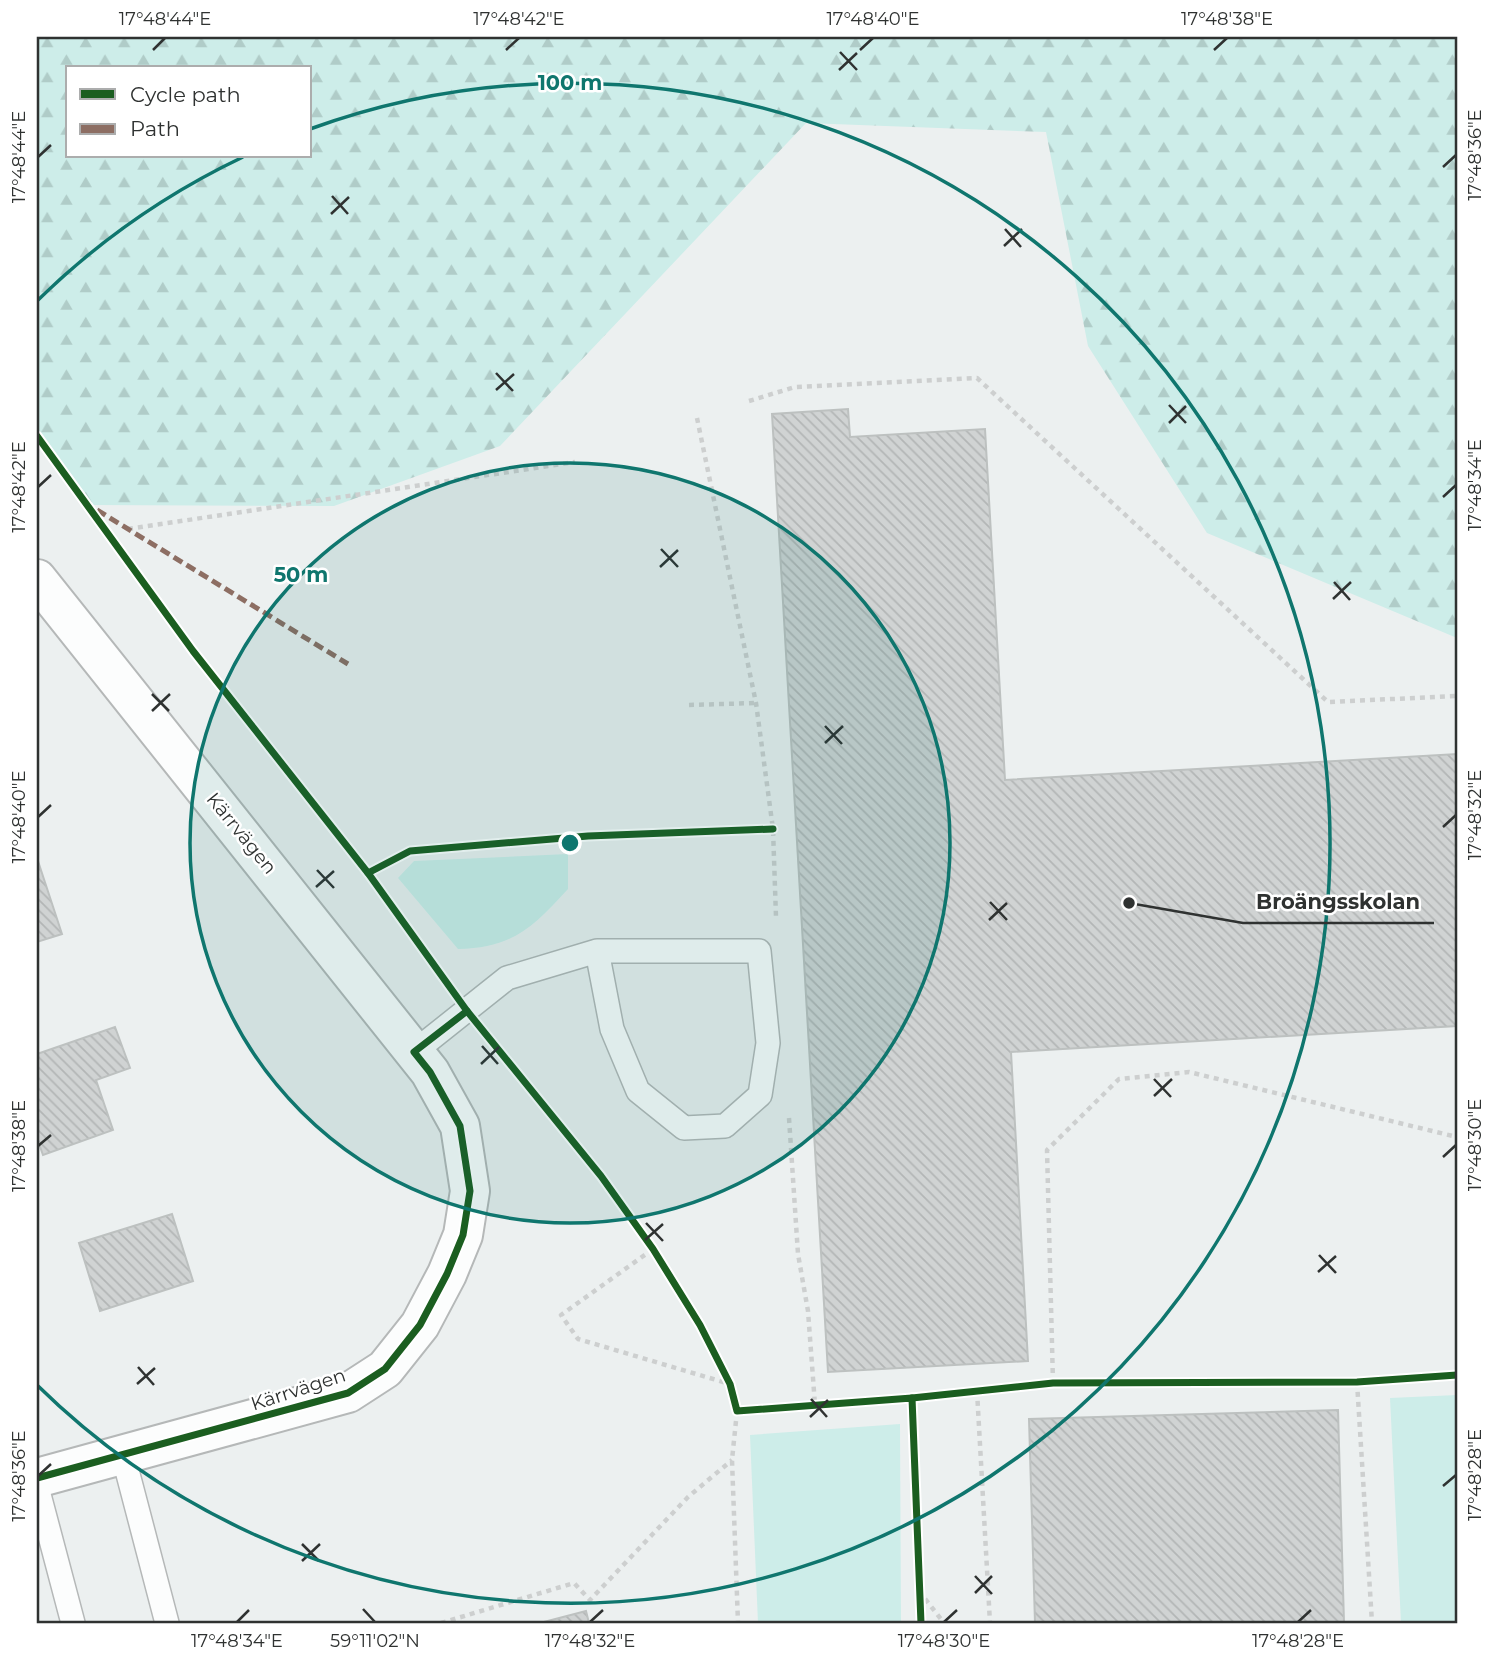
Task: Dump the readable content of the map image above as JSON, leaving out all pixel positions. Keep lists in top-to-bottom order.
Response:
{
  "streets": {
    "street": ["Kärrvägen"]
  },
  "places": ["Broängsskolan"],
  "legend": ["Cycle path", "Path"],
  "coordinates": [
    "17°48'44\"E",
    "17°48'42\"E",
    "17°48'40\"E",
    "17°48'38\"E",
    "17°48'36\"E",
    "17°48'34\"E",
    "17°48'32\"E",
    "17°48'30\"E",
    "17°48'28\"E",
    "59°11'02\"N"
  ],
  "rings": ["100 m", "50 m"]
}
